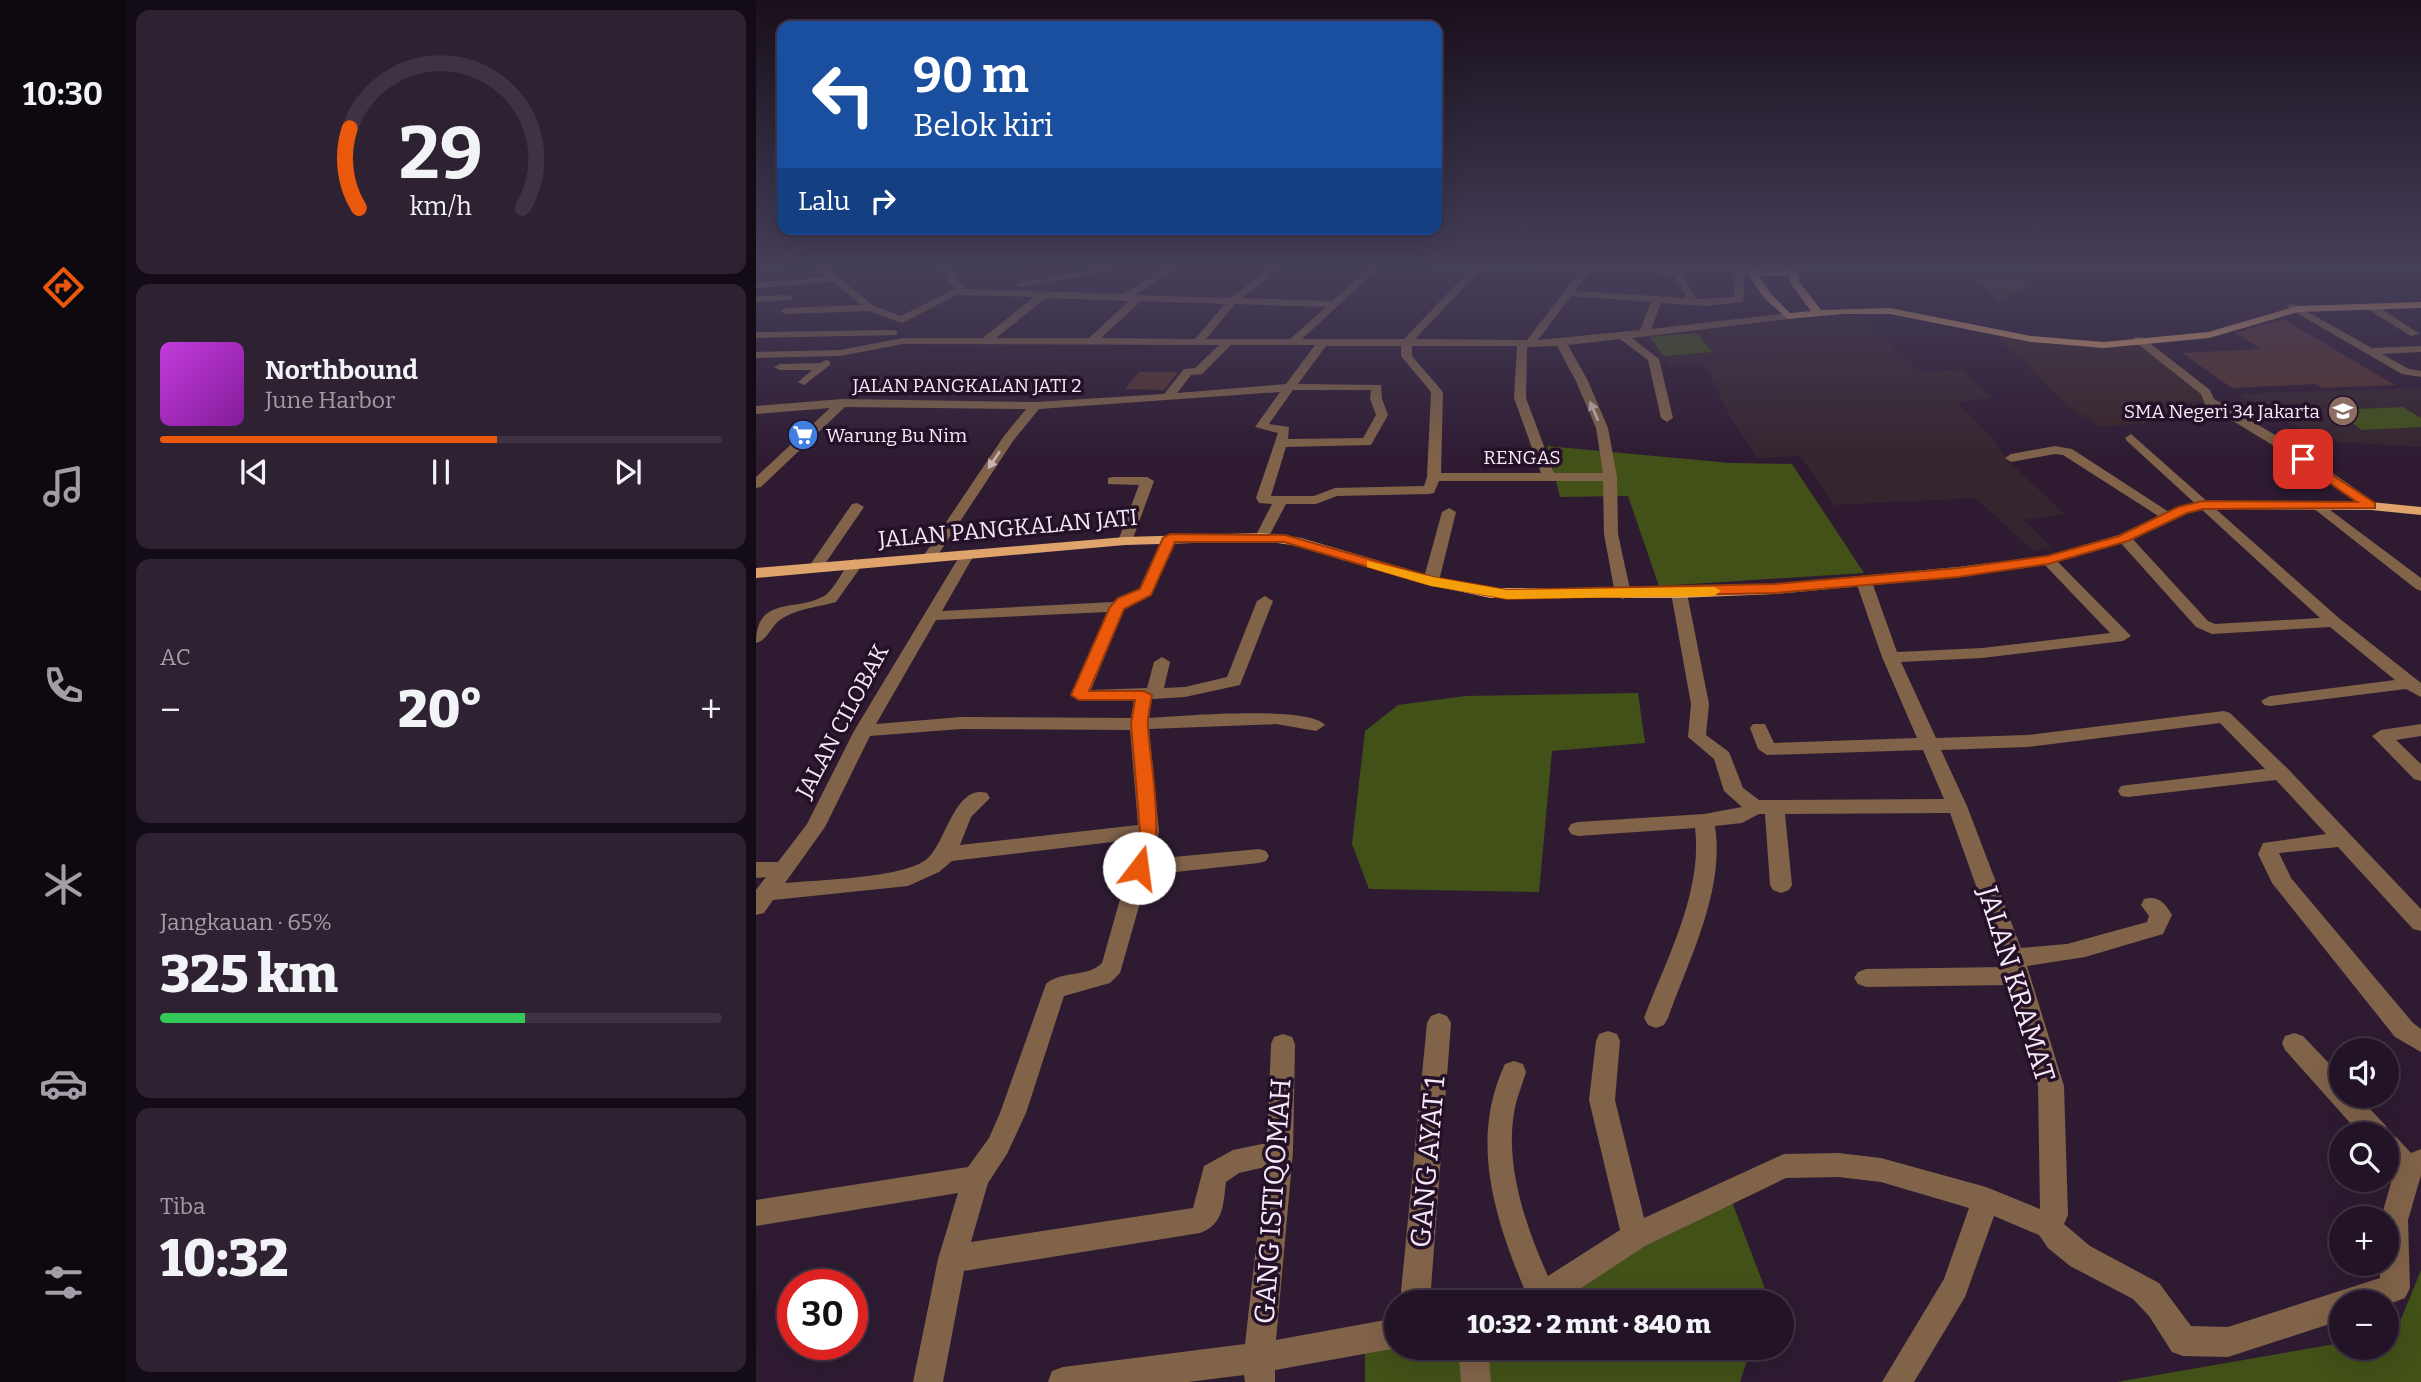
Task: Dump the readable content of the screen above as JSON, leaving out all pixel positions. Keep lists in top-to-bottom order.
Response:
{
  "streets": {
    "main road": ["JALAN PANGKALAN JATI"],
    "street": [
      "JALAN PANGKALAN JATI 2",
      "RENGAS",
      "JALAN CILOBAK",
      "JALAN KRAMAT",
      "GANG AYAT 1",
      "GANG ISTIQOMAH"
    ]
  },
  "crossings": [
    ["JALAN PANGKALAN JATI", "JALAN CILOBAK"],
    ["JALAN PANGKALAN JATI", "JALAN KRAMAT"]
  ],
  "places": {
    "school or university": ["SMA Negeri 34 Jakarta"],
    "supermarket": ["Warung Bu Nim"]
  },
  "page": {
    "tabs": "10:30",
    "turn": ["90 m", "Belok kiri"],
    "then": "Lalu",
    "song": ["Northbound", "June Harbor"],
    "tile": [
      "AC",
      ["Jangkauan · 65%", "325 km"],
      ["Tiba", "10:32"]
    ],
    "heat": ["−", "20°", "+"],
    "map_buttons": ["+", "−"],
    "limit": "30",
    "trip": "10:32 · 2 mnt · 840 m",
    "gauge": ["29", "km/h"]
  }
}
